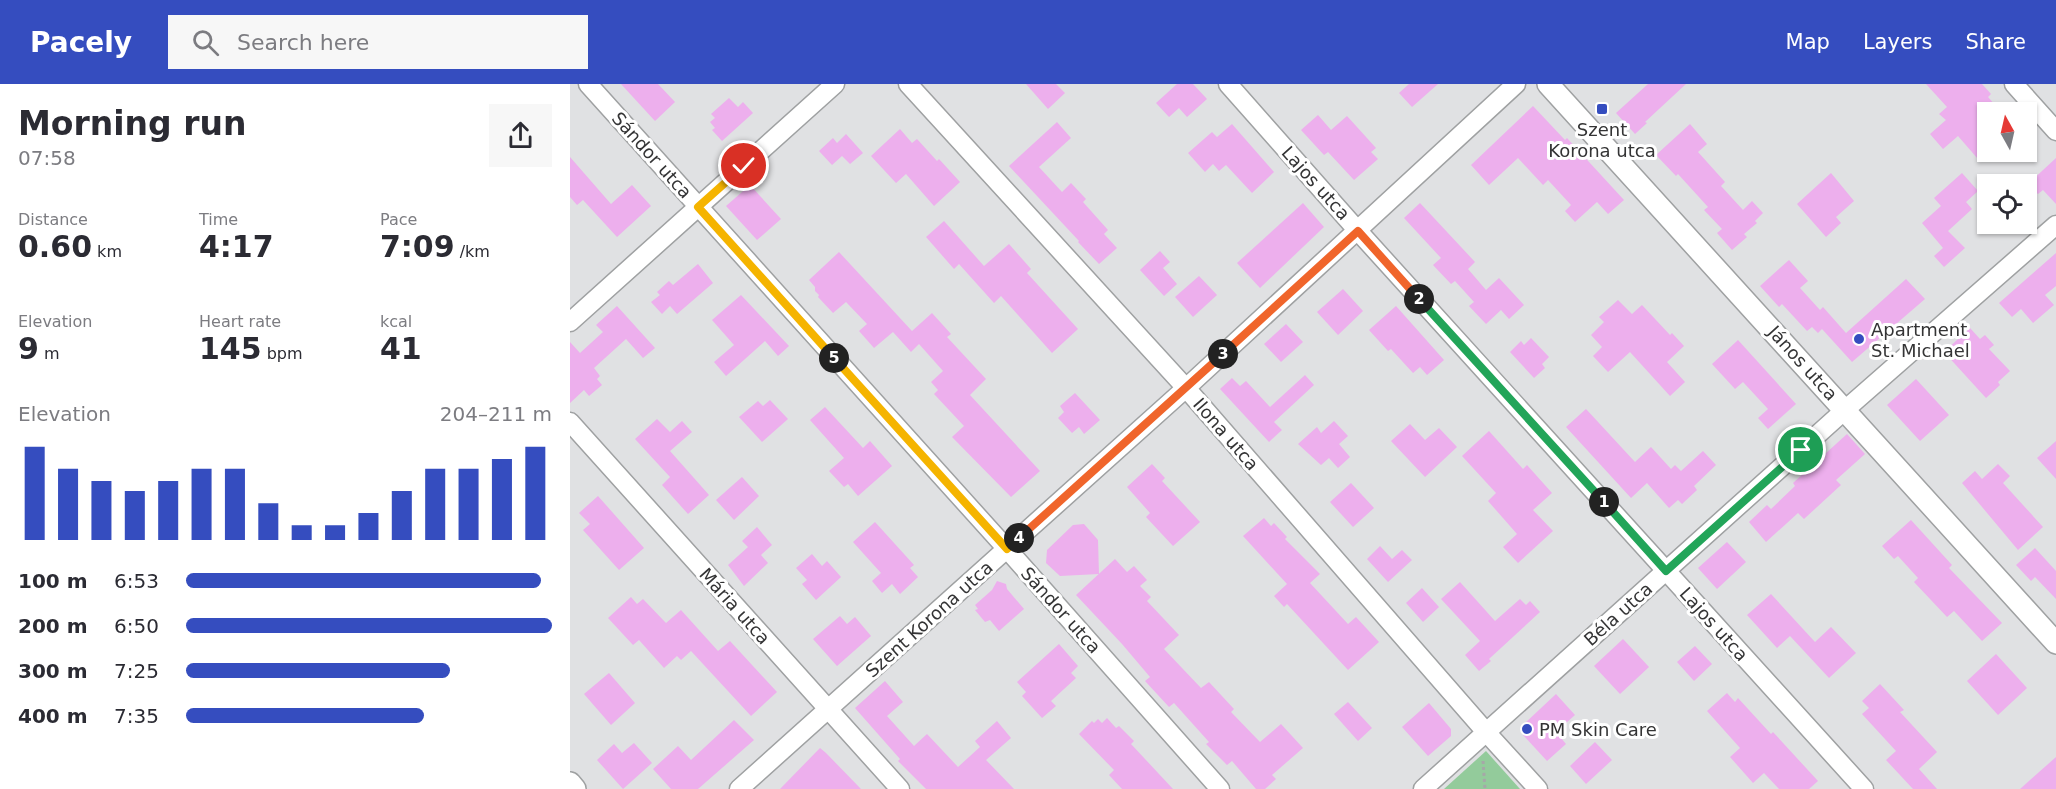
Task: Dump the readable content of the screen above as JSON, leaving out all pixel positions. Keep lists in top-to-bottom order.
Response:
{
  "streets": {
    "street": [
      "Sándor utca",
      "Lajos utca",
      "János utca",
      "Ilona utca",
      "Mária utca",
      "Béla utca",
      "Szent Korona utca"
    ]
  },
  "crossings": [
    ["Sándor utca", "Szent Korona utca"],
    ["Lajos utca", "Béla utca"],
    ["Lajos utca", "Szent Korona utca"],
    ["János utca", "Béla utca"],
    ["Ilona utca", "Béla utca"],
    ["Ilona utca", "Szent Korona utca"],
    ["Mária utca", "Szent Korona utca"]
  ],
  "places": {
    "transit": ["Szent Korona utca"],
    "other": ["Apartment St. Michael", "PM Skin Care"]
  },
  "north": "top",
  "page": {
    "header": "Pacely",
    "search": "Search here",
    "nav": ["Map", "Layers", "Share"],
    "heading": ["Morning run", "07:58"],
    "stats": [
      ["Distance", "0.60 km"],
      ["Time", "4:17"],
      ["Pace", "7:09 /km"],
      ["Elevation", "9 m"],
      ["Heart rate", "145 bpm"],
      ["kcal", "41"]
    ],
    "pins": [
      "2",
      "3",
      "5",
      "1",
      "4"
    ],
    "chart": ["Elevation", "204–211 m"],
    "list": [
      {
        "name": "100 m",
        "note": "6:53"
      },
      {
        "name": "200 m",
        "note": "6:50"
      },
      {
        "name": "300 m",
        "note": "7:25"
      },
      {
        "name": "400 m",
        "note": "7:35"
      }
    ]
  }
}
